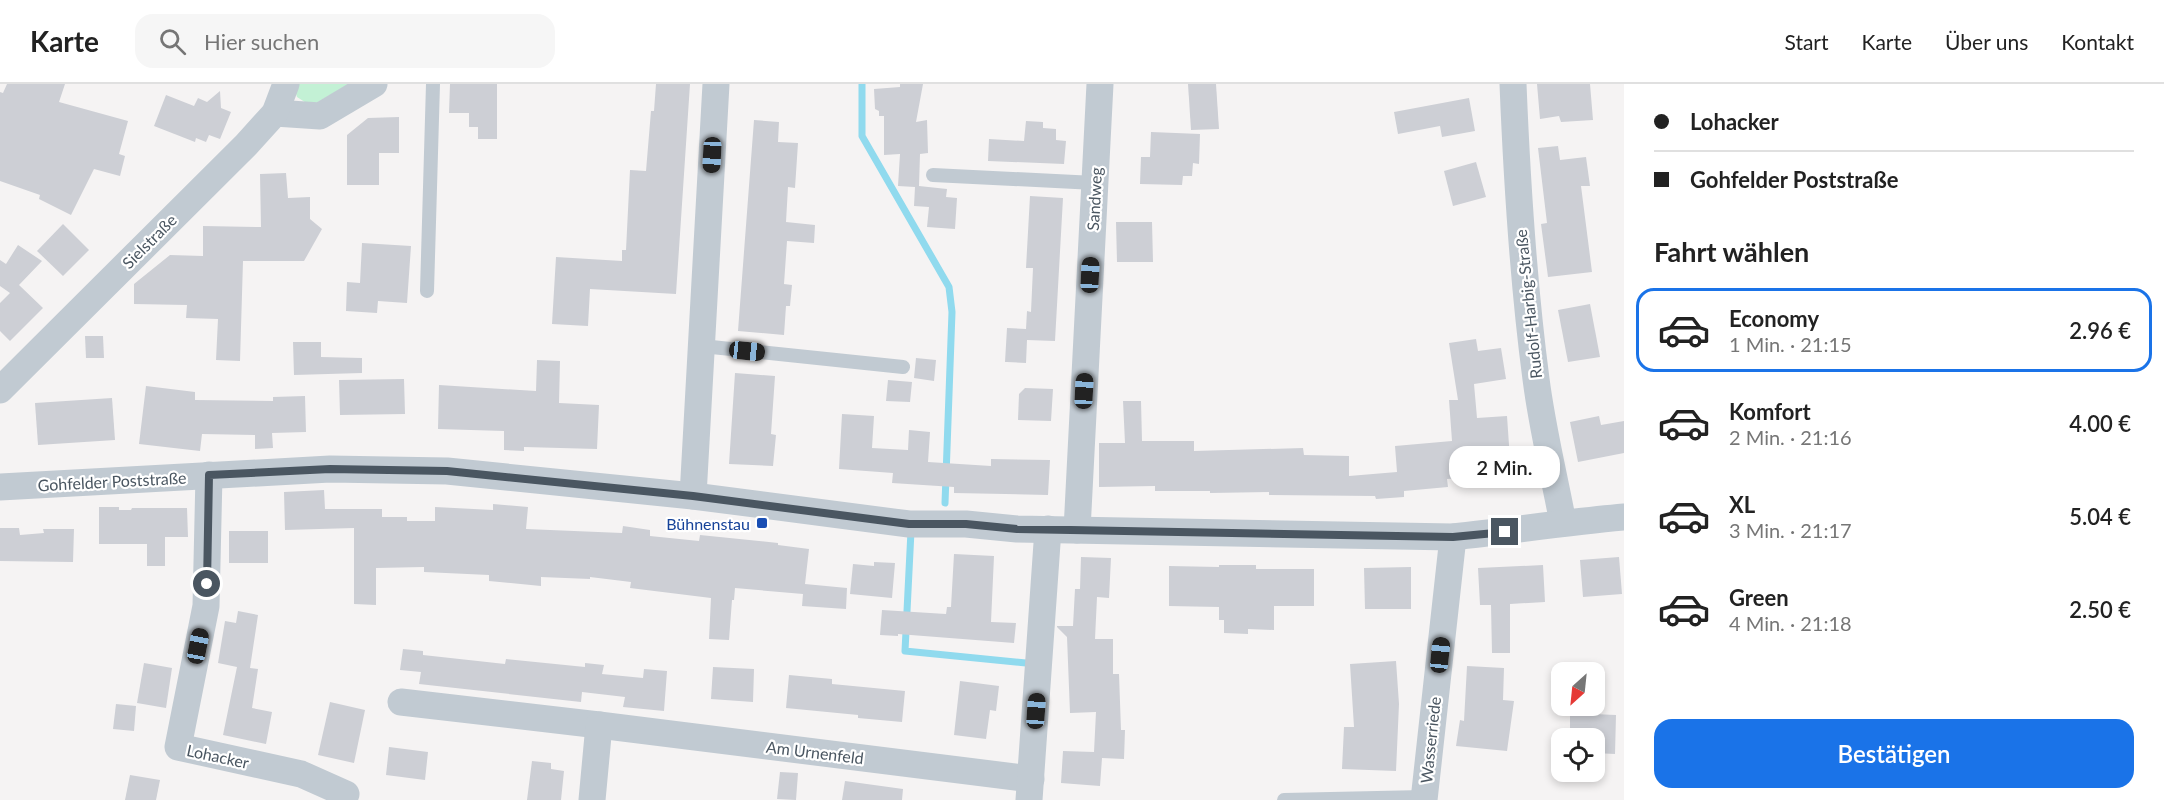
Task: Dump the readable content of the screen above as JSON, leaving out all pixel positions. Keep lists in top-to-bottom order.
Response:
{
  "streets": {
    "street": [
      "Sandweg",
      "Sielstraße",
      "Rudolf-Harbig-Straße",
      "Gohfelder Poststraße",
      "Wasserriede",
      "Am Urnenfeld",
      "Lohacker"
    ]
  },
  "crossings": [
    ["Sandweg", "Gohfelder Poststraße"],
    ["Rudolf-Harbig-Straße", "Gohfelder Poststraße"],
    ["Gohfelder Poststraße", "Wasserriede"],
    ["Gohfelder Poststraße", "Lohacker"]
  ],
  "places": {
    "transit": ["Bühnenstau"]
  },
  "north": "bottom left",
  "page": {
    "header": "Karte",
    "search": "Hier suchen",
    "nav": [
      "Start",
      "Karte",
      "Über uns",
      "Kontakt"
    ],
    "banner": ["Lohacker", "Gohfelder Poststraße"],
    "heading": "Fahrt wählen",
    "list": [
      {
        "name": "Economy",
        "note": "1 Min. · 21:15",
        "value": "2.96 €"
      },
      {
        "name": "Komfort",
        "note": "2 Min. · 21:16",
        "value": "4.00 €"
      },
      {
        "name": "XL",
        "note": "3 Min. · 21:17",
        "value": "5.04 €"
      },
      {
        "name": "Green",
        "note": "4 Min. · 21:18",
        "value": "2.50 €"
      }
    ],
    "bubble": "2 Min.",
    "buttons": "Bestätigen"
  }
}
